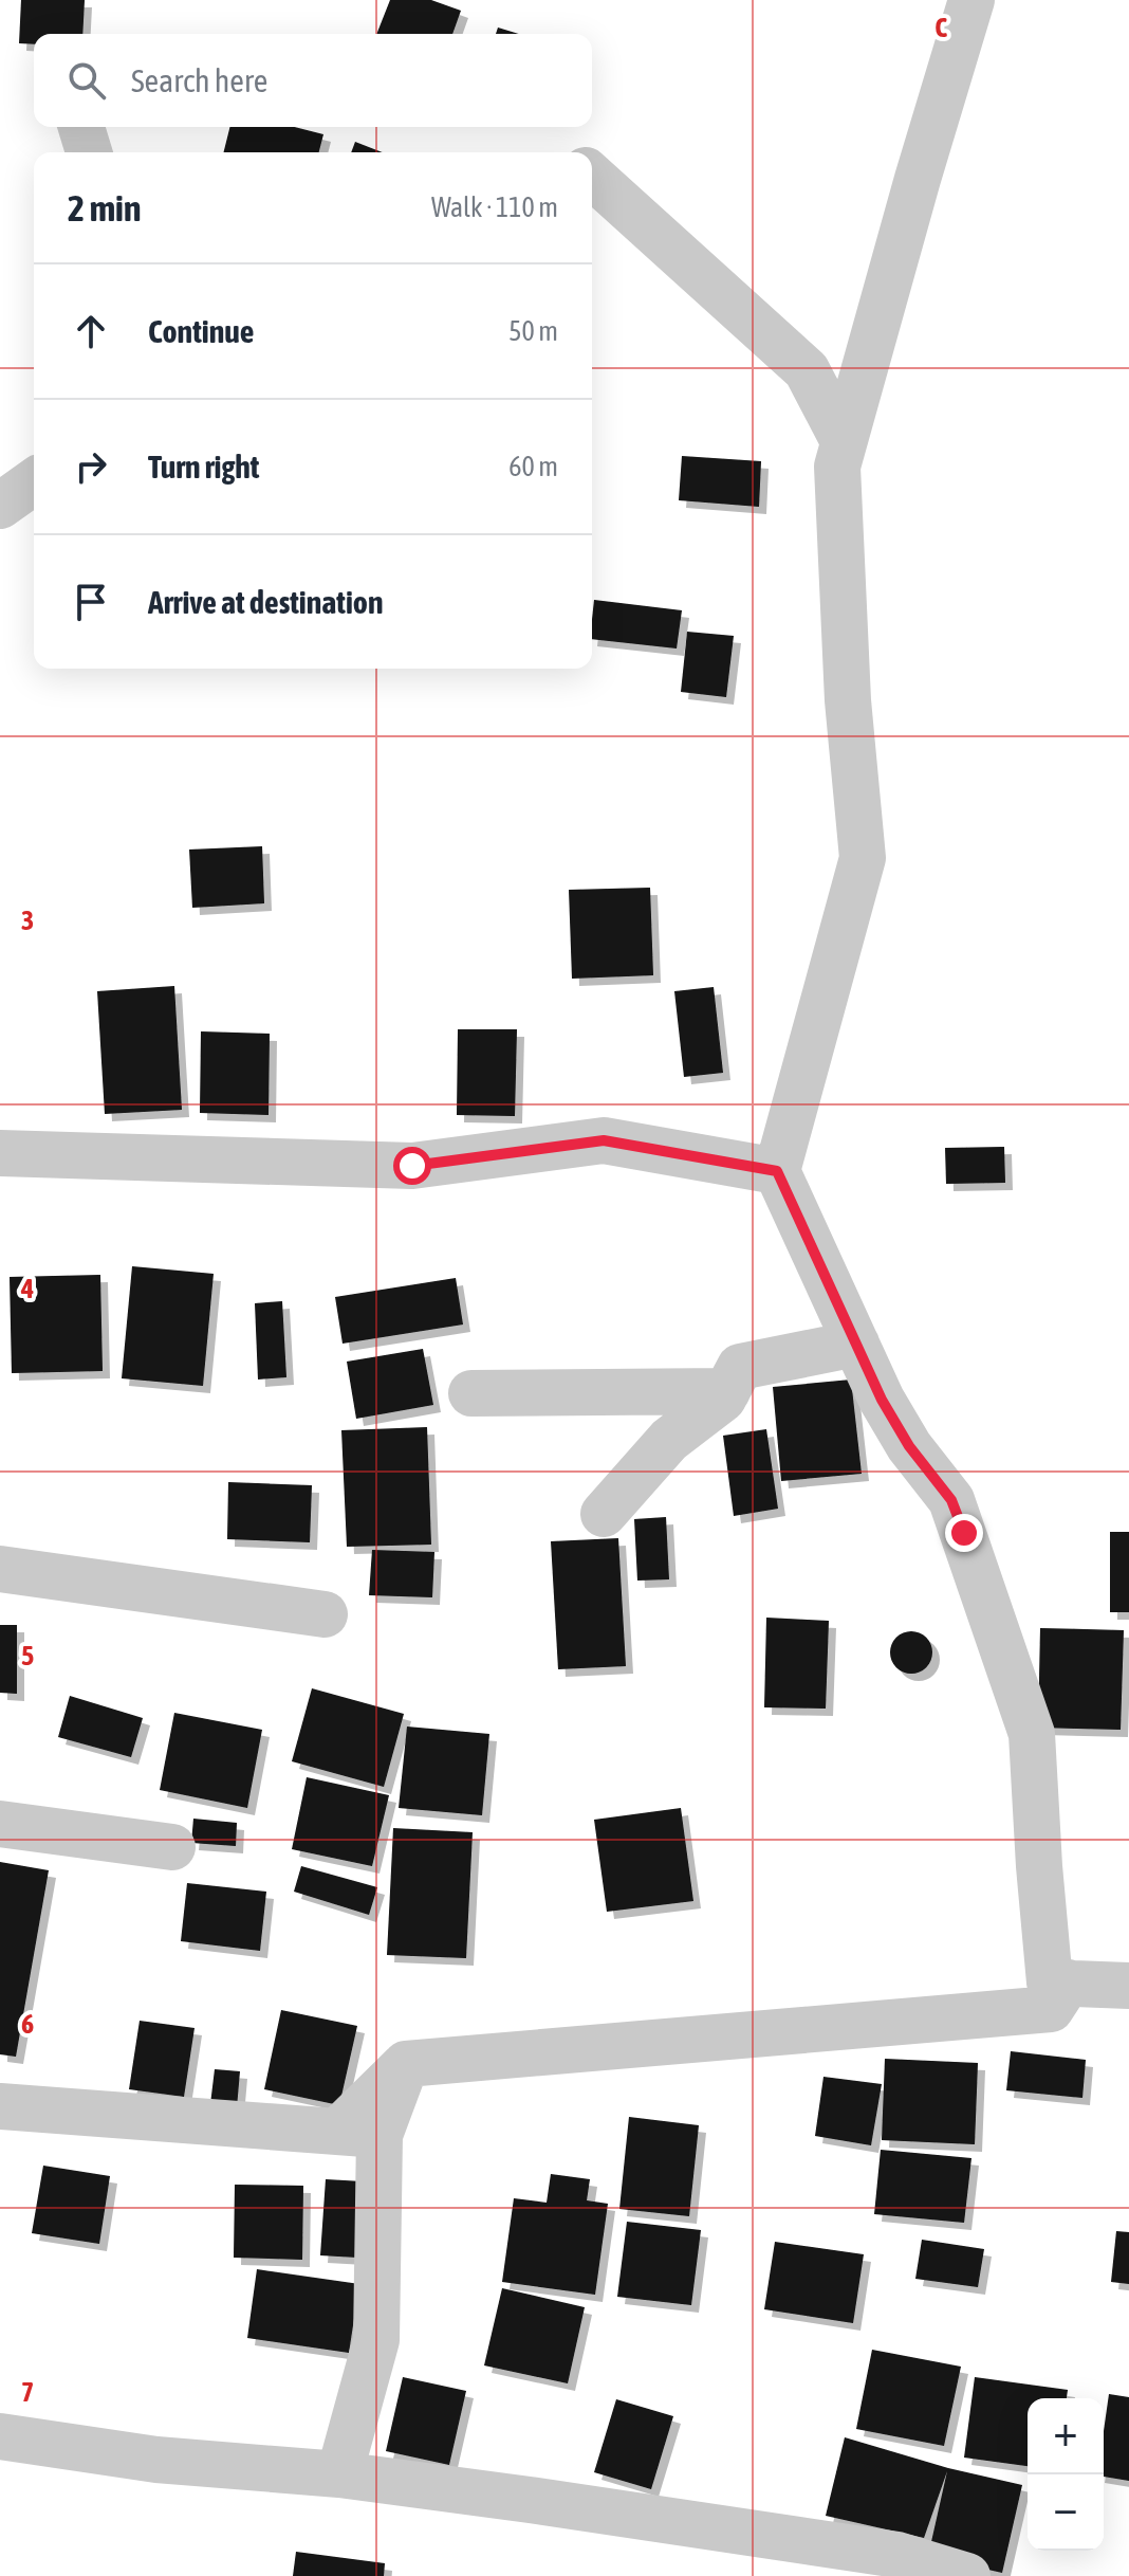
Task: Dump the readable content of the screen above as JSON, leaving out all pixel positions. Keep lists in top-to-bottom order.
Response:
{
  "page": {
    "search": "Search here",
    "heading": ["2 min", "Walk · 110 m"],
    "list": [
      ["Continue", "50 m"],
      ["Turn right", "60 m"],
      "Arrive at destination"
    ],
    "map_buttons": ["+", "−"]
  },
  "grid": {
    "columns": ["C"],
    "rows": [
      "3",
      "4",
      "5",
      "6",
      "7"
    ]
  }
}
